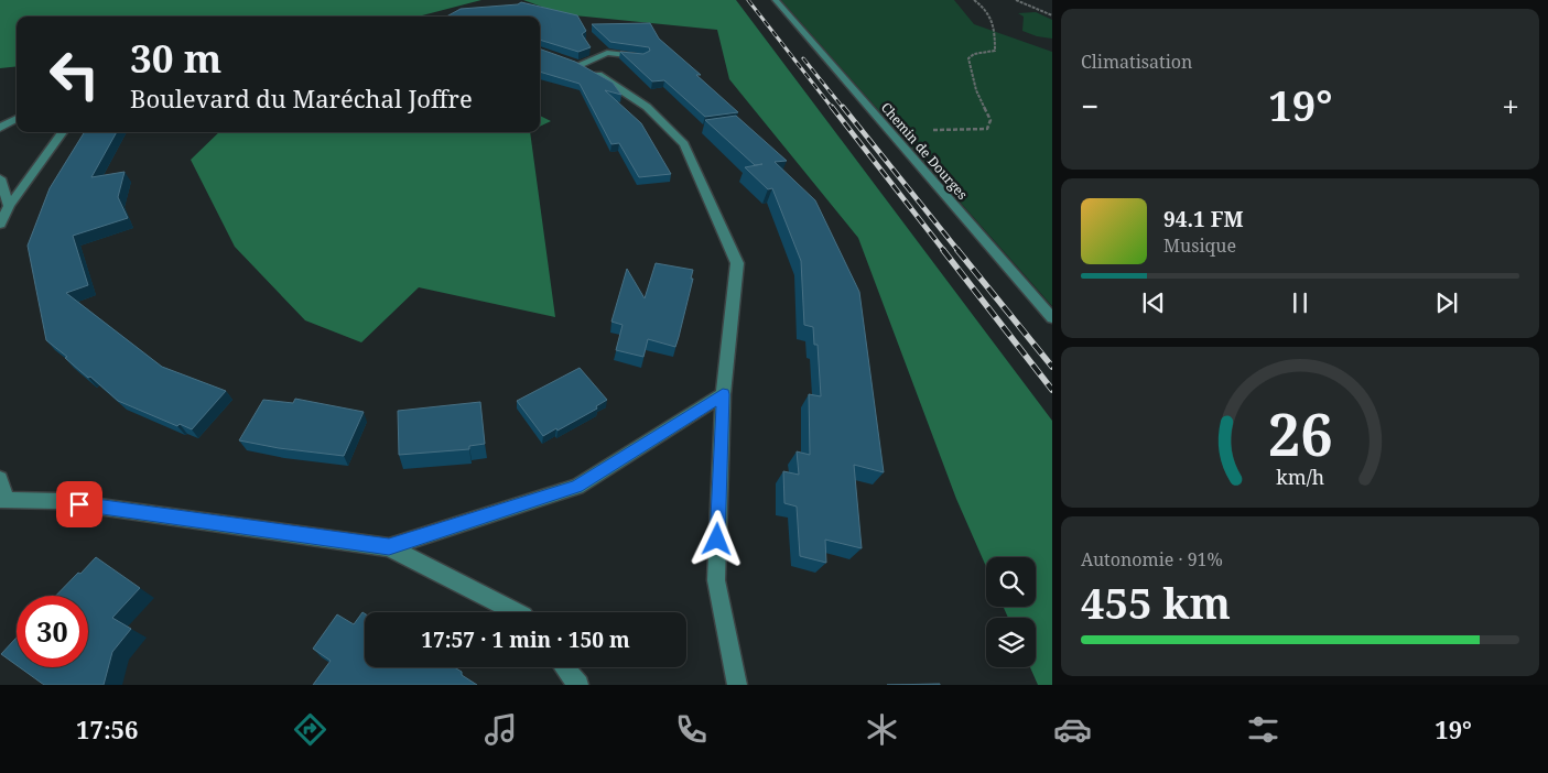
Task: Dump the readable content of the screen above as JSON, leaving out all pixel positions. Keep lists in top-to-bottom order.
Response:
{
  "streets": {
    "street": ["Chemin de Dourges"]
  },
  "page": {
    "tile": [
      "Climatisation",
      ["Autonomie · 91%", "455 km"]
    ],
    "turn": ["30 m", "Boulevard du Maréchal Joffre"],
    "heat": ["−", "19°", "+"],
    "song": ["94.1 FM", "Musique"],
    "limit": "30",
    "trip": "17:57 · 1 min · 150 m",
    "tabs": ["17:56", "19°"],
    "gauge": ["26", "km/h"]
  }
}
